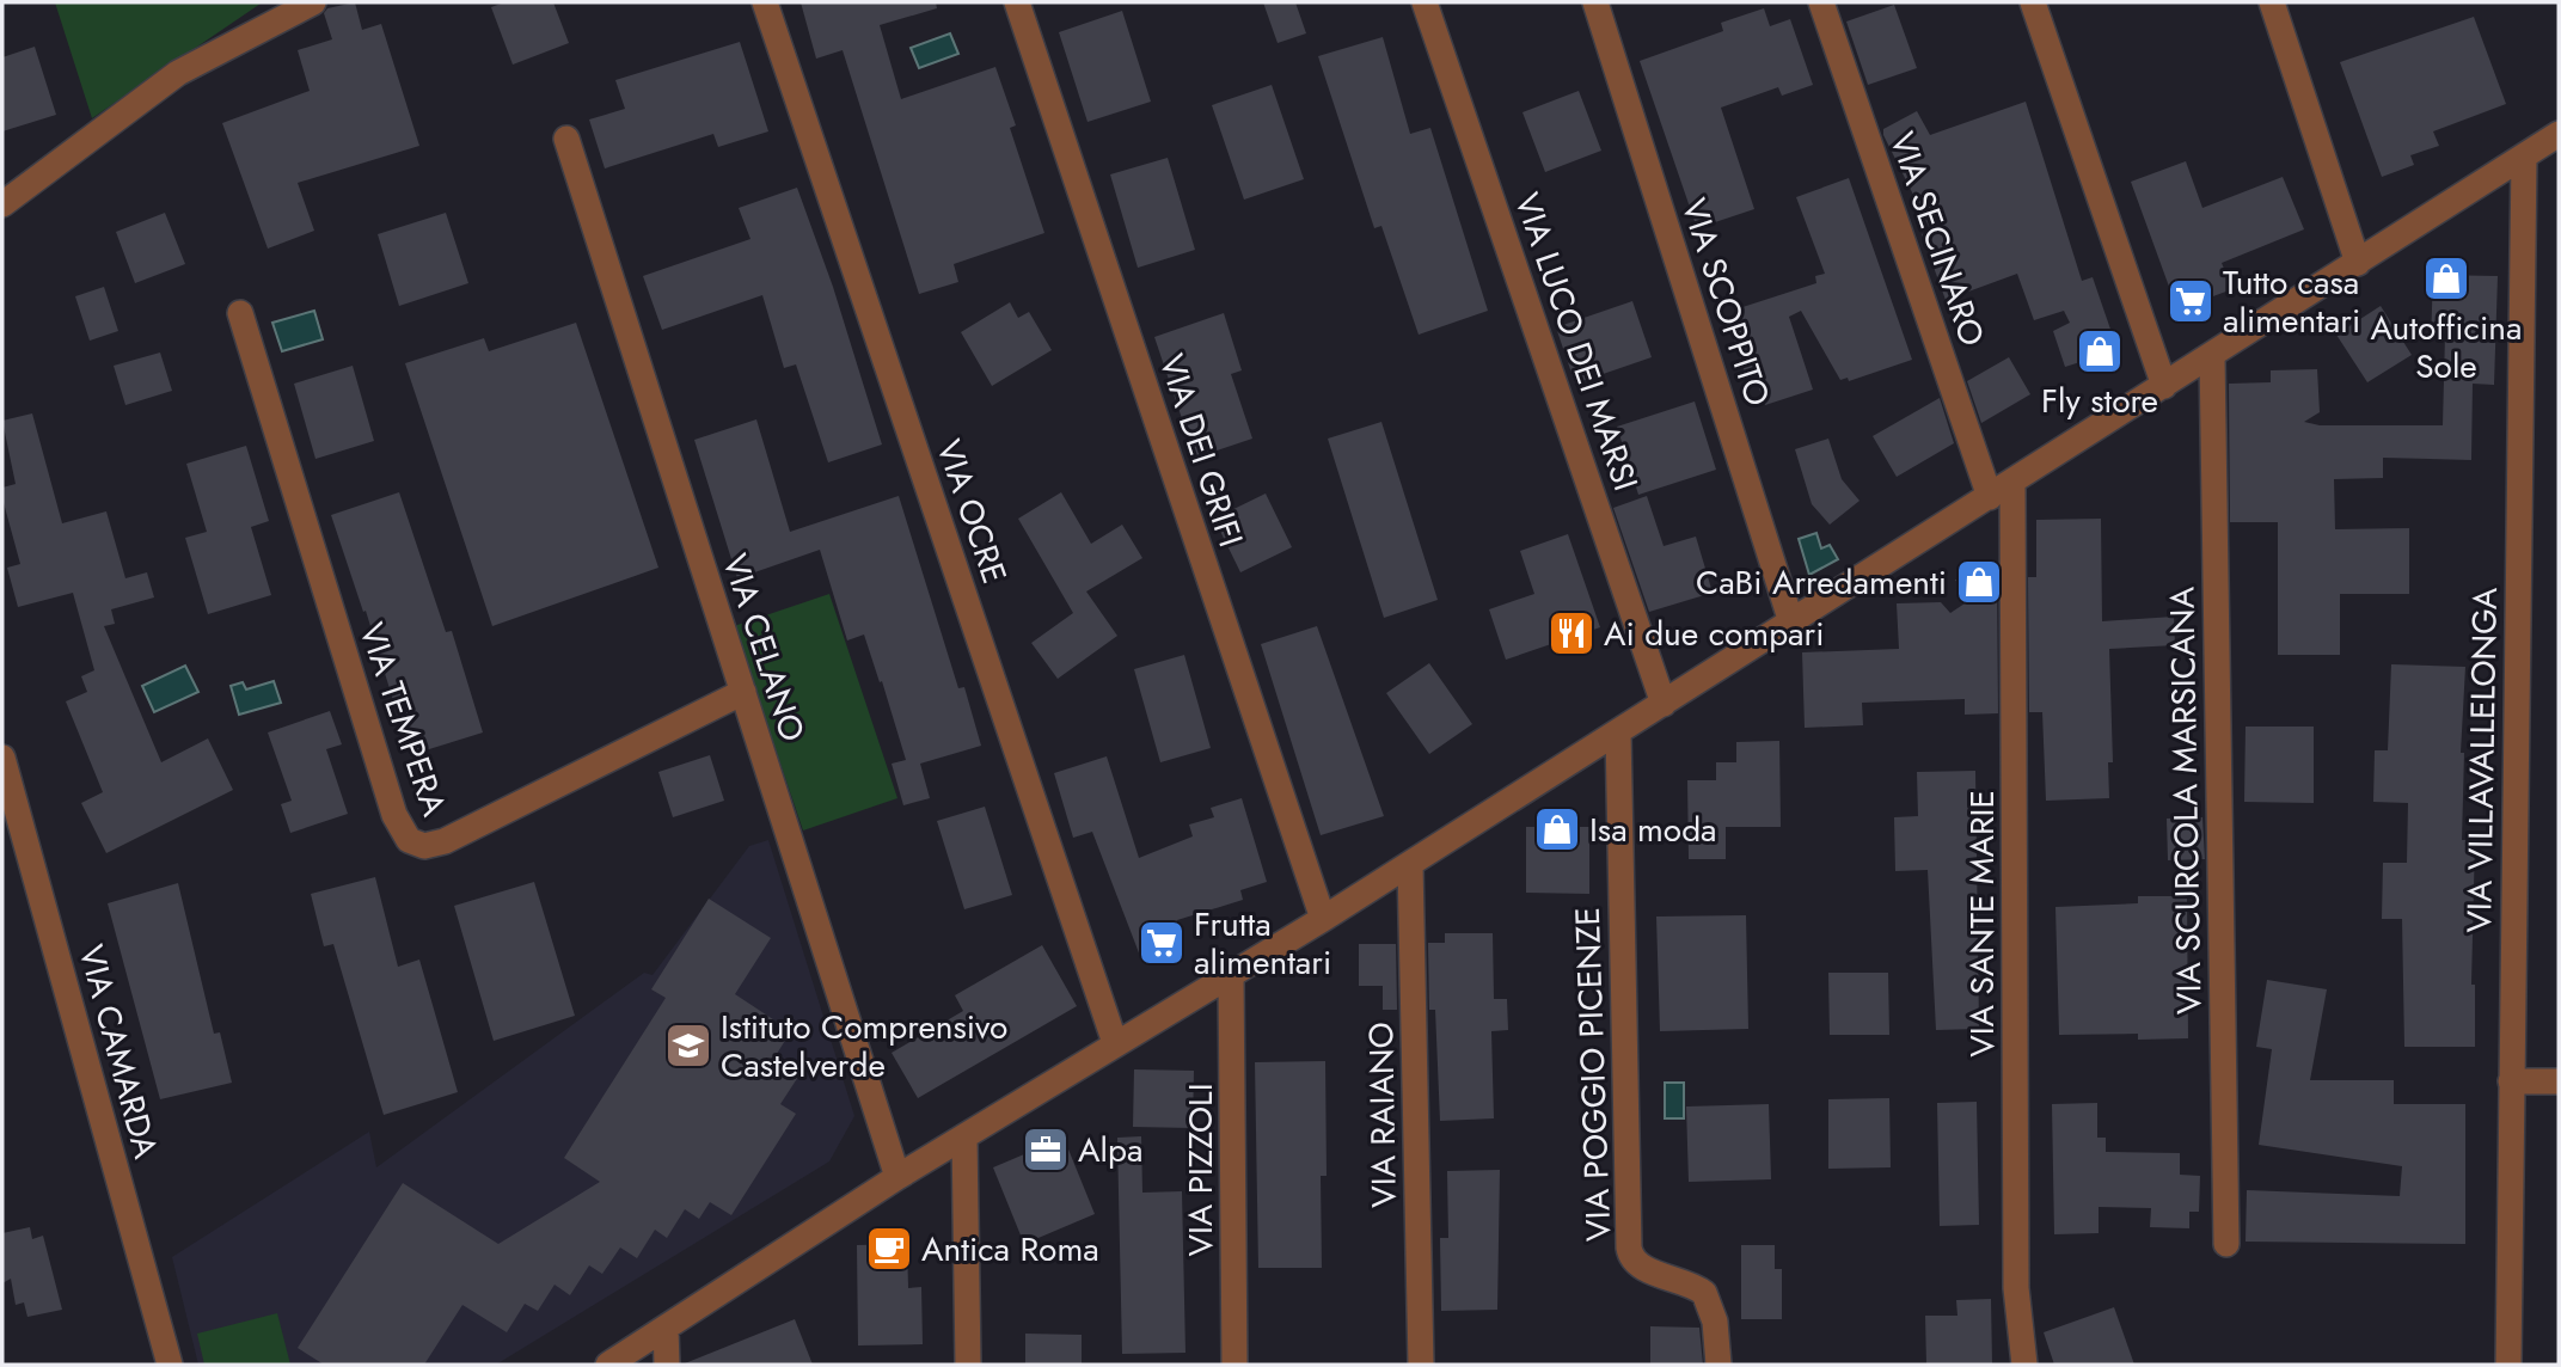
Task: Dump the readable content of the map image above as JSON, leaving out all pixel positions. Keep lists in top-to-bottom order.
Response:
{
  "streets": {
    "street": [
      "VIA SECINARO",
      "VIA SCOPPITO",
      "VIA LUCO DEI MARSI",
      "VIA DEI GRIFI",
      "VIA OCRE",
      "VIA CELANO",
      "VIA TEMPERA",
      "VIA VILLAVALLELONGA",
      "VIA SCURCOLA MARSICANA",
      "VIA SANTE MARIE",
      "VIA CAMARDA",
      "VIA POGGIO PICENZE",
      "VIA RAIANO",
      "VIA PIZZOLI"
    ]
  },
  "crossings": [
    ["VIA CELANO", "VIA TEMPERA"]
  ],
  "places": {
    "shop": [
      "Autofficina Sole",
      "Fly store",
      "CaBi Arredamenti",
      "Isa moda"
    ],
    "supermarket": ["Tutto casa alimentari", "Frutta alimentari"],
    "restaurant": ["Ai due compari"],
    "school or university": ["Istituto Comprensivo Castelverde"],
    "office": ["Alpa"],
    "cafe": ["Antica Roma"]
  }
}
